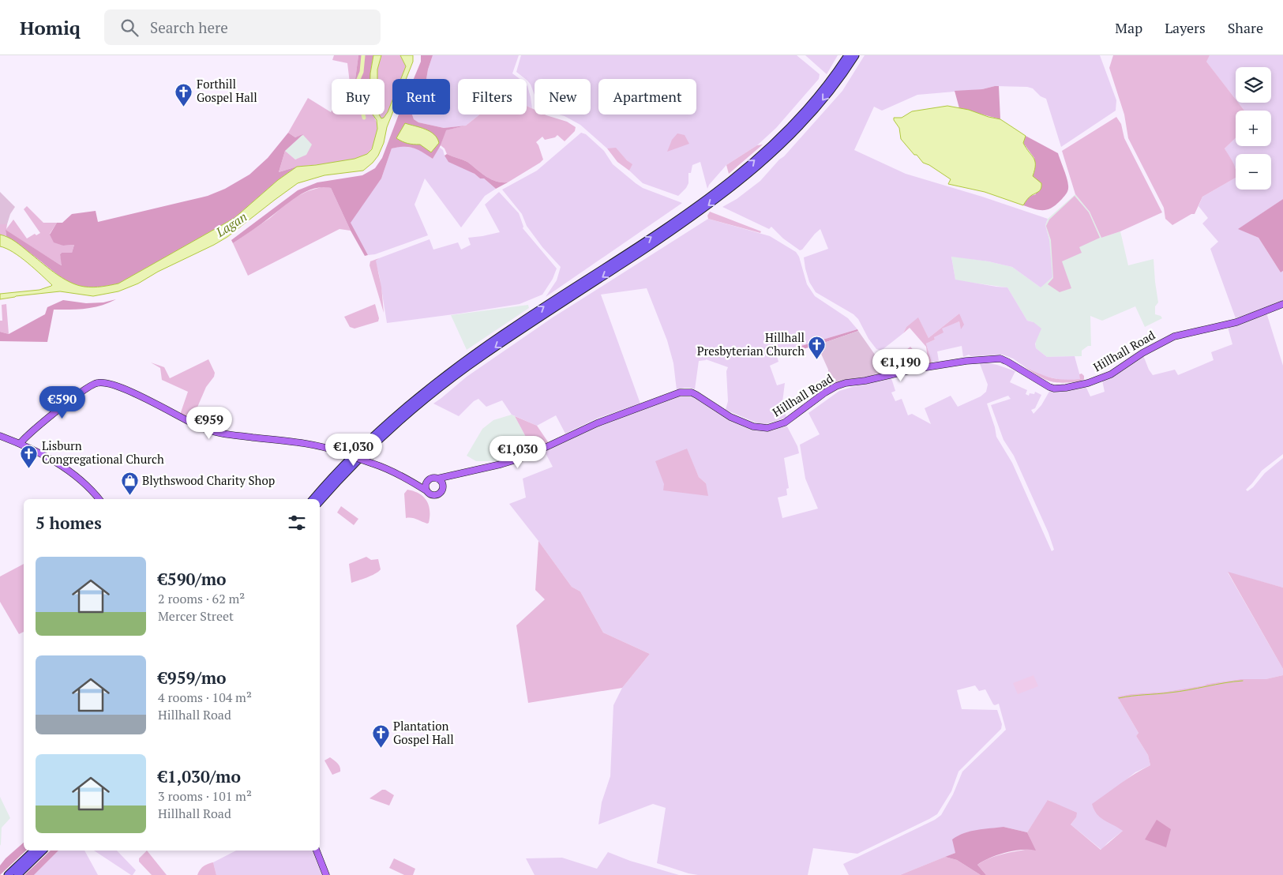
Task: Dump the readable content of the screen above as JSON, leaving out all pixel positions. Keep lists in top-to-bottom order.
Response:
{
  "streets": {
    "main road": ["Hillhall Road"]
  },
  "water": ["Lagan"],
  "places": {
    "church": [
      "Forthill Gospel Hall",
      "Hillhall Presbyterian Church",
      "Lisburn Congregational Church",
      "Plantation Gospel Hall"
    ],
    "shop": ["Blythswood Charity Shop"]
  },
  "page": {
    "header": "Homiq",
    "search": "Search here",
    "nav": ["Map", "Layers", "Share"],
    "map_buttons": ["+", "−"],
    "chip": [
      "Buy",
      "Rent",
      "Filters",
      "New",
      "Apartment"
    ],
    "price": [
      "€1,190",
      "€590",
      "€959",
      "€1,030",
      "€1,030"
    ],
    "heading": "5 homes",
    "list": [
      {
        "name": "€590/mo",
        "note": "2 rooms · 62 m² · Mercer Street"
      },
      {
        "name": "€959/mo",
        "note": "4 rooms · 104 m² · Hillhall Road"
      },
      {
        "name": "€1,030/mo",
        "note": "3 rooms · 101 m² · Hillhall Road"
      }
    ]
  }
}
